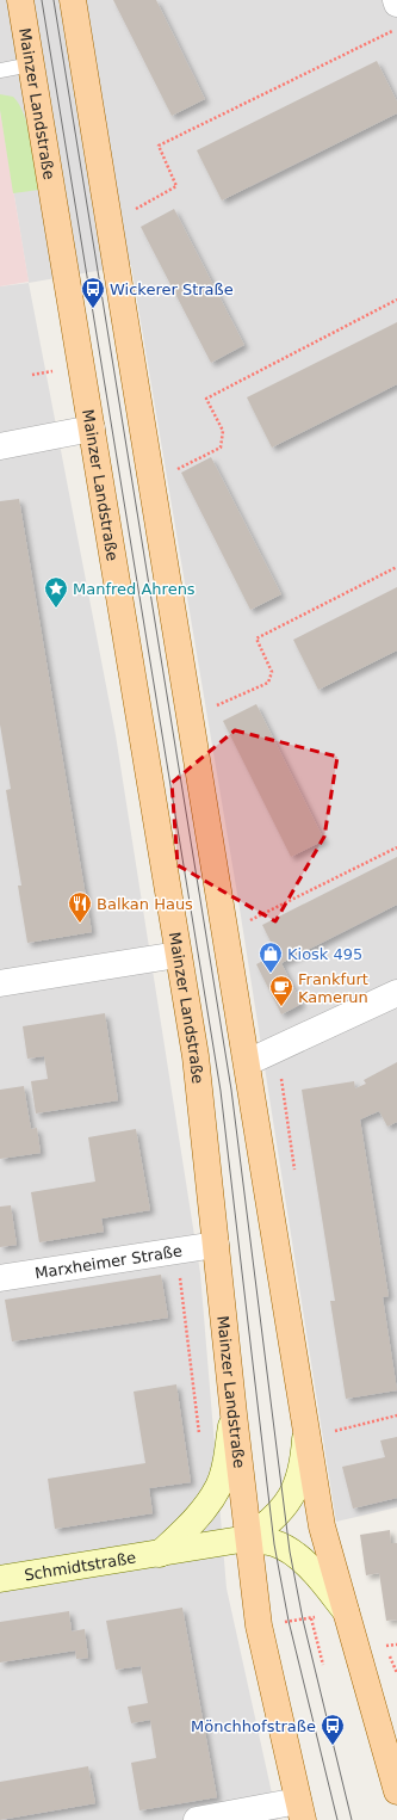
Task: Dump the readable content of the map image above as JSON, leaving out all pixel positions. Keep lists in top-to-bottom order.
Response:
{
  "streets": {
    "main road": ["Mainzer Landstraße", "Schmidtstraße"],
    "street": ["Marxheimer Straße"]
  },
  "crossings": [
    ["Mainzer Landstraße", "Marxheimer Straße"],
    ["Mainzer Landstraße", "Schmidtstraße"]
  ],
  "places": {
    "bus stop": ["Wickerer Straße", "Mönchhofstraße"],
    "place": ["Manfred Ahrens"],
    "restaurant": ["Balkan Haus"],
    "shop": ["Kiosk 495"],
    "cafe": ["Frankfurt Kamerun"]
  }
}
